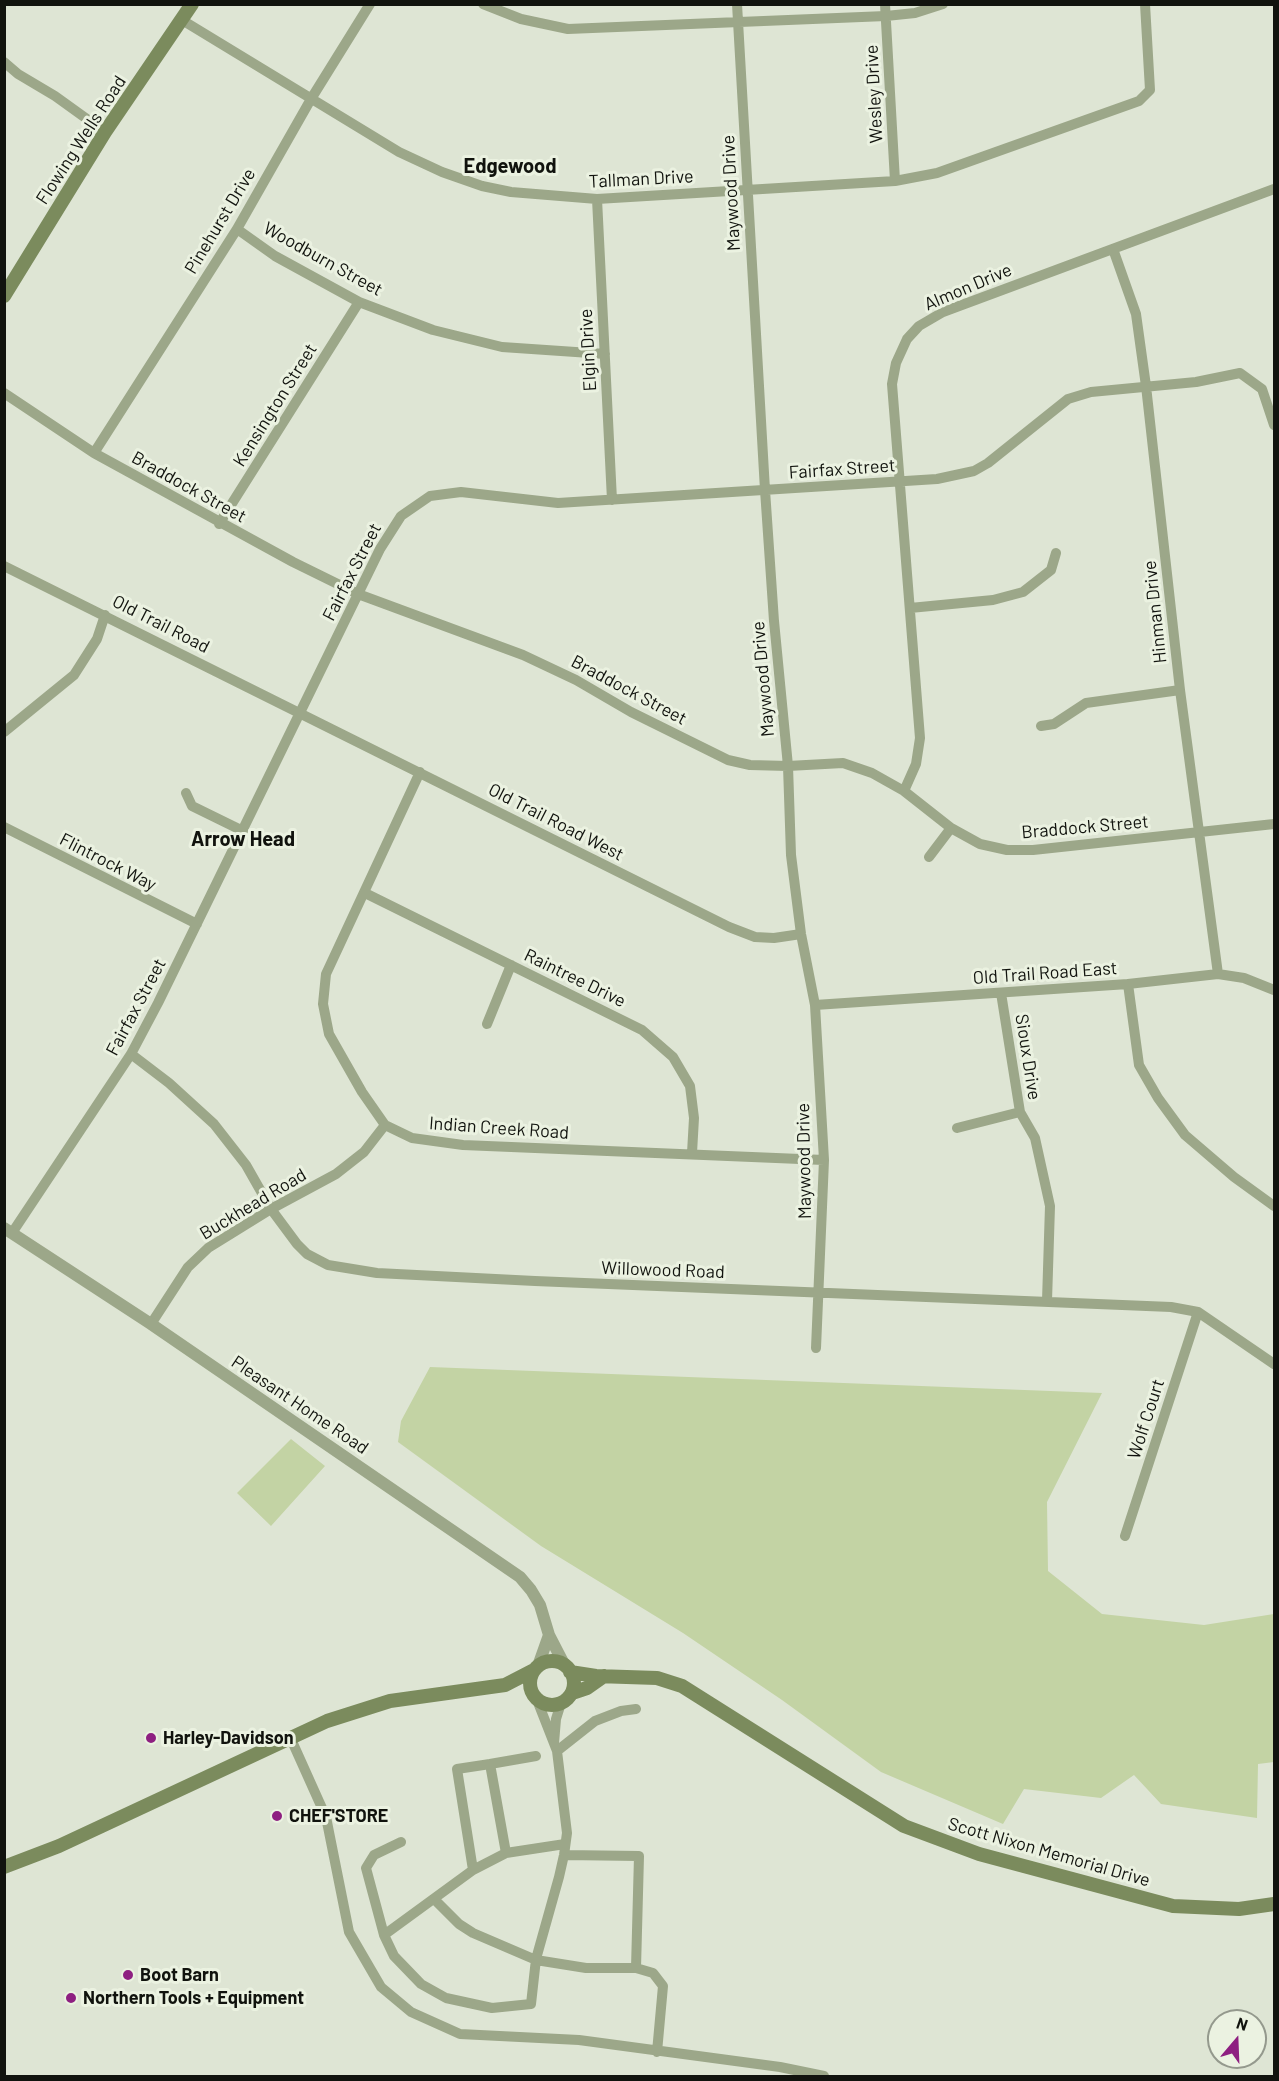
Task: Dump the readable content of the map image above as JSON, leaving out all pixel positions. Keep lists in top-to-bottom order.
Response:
{
  "streets": {
    "main road": ["Flowing Wells Road", "Scott Nixon Memorial Drive"],
    "street": [
      "Wesley Drive",
      "Tallman Drive",
      "Maywood Drive",
      "Pinehurst Drive",
      "Woodburn Street",
      "Almon Drive",
      "Elgin Drive",
      "Kensington Street",
      "Fairfax Street",
      "Braddock Street",
      "Hinman Drive",
      "Old Trail Road",
      "Old Trail Road West",
      "Flintrock Way",
      "Old Trail Road East",
      "Raintree Drive",
      "Sioux Drive",
      "Indian Creek Road",
      "Buckhead Road",
      "Willowood Road",
      "Pleasant Home Road",
      "Wolf Court"
    ]
  },
  "crossings": [
    ["Wesley Drive", "Tallman Drive"],
    ["Flowing Wells Road", "Tallman Drive"],
    ["Tallman Drive", "Maywood Drive"],
    ["Tallman Drive", "Pinehurst Drive"],
    ["Tallman Drive", "Elgin Drive"],
    ["Maywood Drive", "Fairfax Street"],
    ["Maywood Drive", "Braddock Street"],
    ["Maywood Drive", "Old Trail Road West"],
    ["Maywood Drive", "Old Trail Road East"],
    ["Maywood Drive", "Indian Creek Road"],
    ["Maywood Drive", "Willowood Road"],
    ["Pinehurst Drive", "Woodburn Street"],
    ["Pinehurst Drive", "Braddock Street"],
    ["Woodburn Street", "Elgin Drive"],
    ["Woodburn Street", "Kensington Street"],
    ["Almon Drive", "Fairfax Street"],
    ["Almon Drive", "Braddock Street"],
    ["Almon Drive", "Hinman Drive"],
    ["Elgin Drive", "Fairfax Street"],
    ["Kensington Street", "Braddock Street"],
    ["Fairfax Street", "Braddock Street"],
    ["Fairfax Street", "Hinman Drive"],
    ["Fairfax Street", "Old Trail Road"],
    ["Fairfax Street", "Old Trail Road West"],
    ["Fairfax Street", "Flintrock Way"],
    ["Fairfax Street", "Willowood Road"],
    ["Fairfax Street", "Pleasant Home Road"],
    ["Braddock Street", "Hinman Drive"],
    ["Hinman Drive", "Old Trail Road East"],
    ["Old Trail Road", "Old Trail Road West"],
    ["Old Trail Road West", "Indian Creek Road"],
    ["Old Trail Road East", "Sioux Drive"],
    ["Raintree Drive", "Indian Creek Road"],
    ["Sioux Drive", "Willowood Road"],
    ["Indian Creek Road", "Buckhead Road"],
    ["Buckhead Road", "Willowood Road"],
    ["Buckhead Road", "Pleasant Home Road"],
    ["Willowood Road", "Wolf Court"],
    ["Pleasant Home Road", "Scott Nixon Memorial Drive"]
  ],
  "districts": ["Edgewood", "Arrow Head"],
  "places": [
    "Harley-Davidson",
    "CHEF'STORE",
    "Boot Barn",
    "Northern Tools + Equipment"
  ],
  "north": "top"
}
